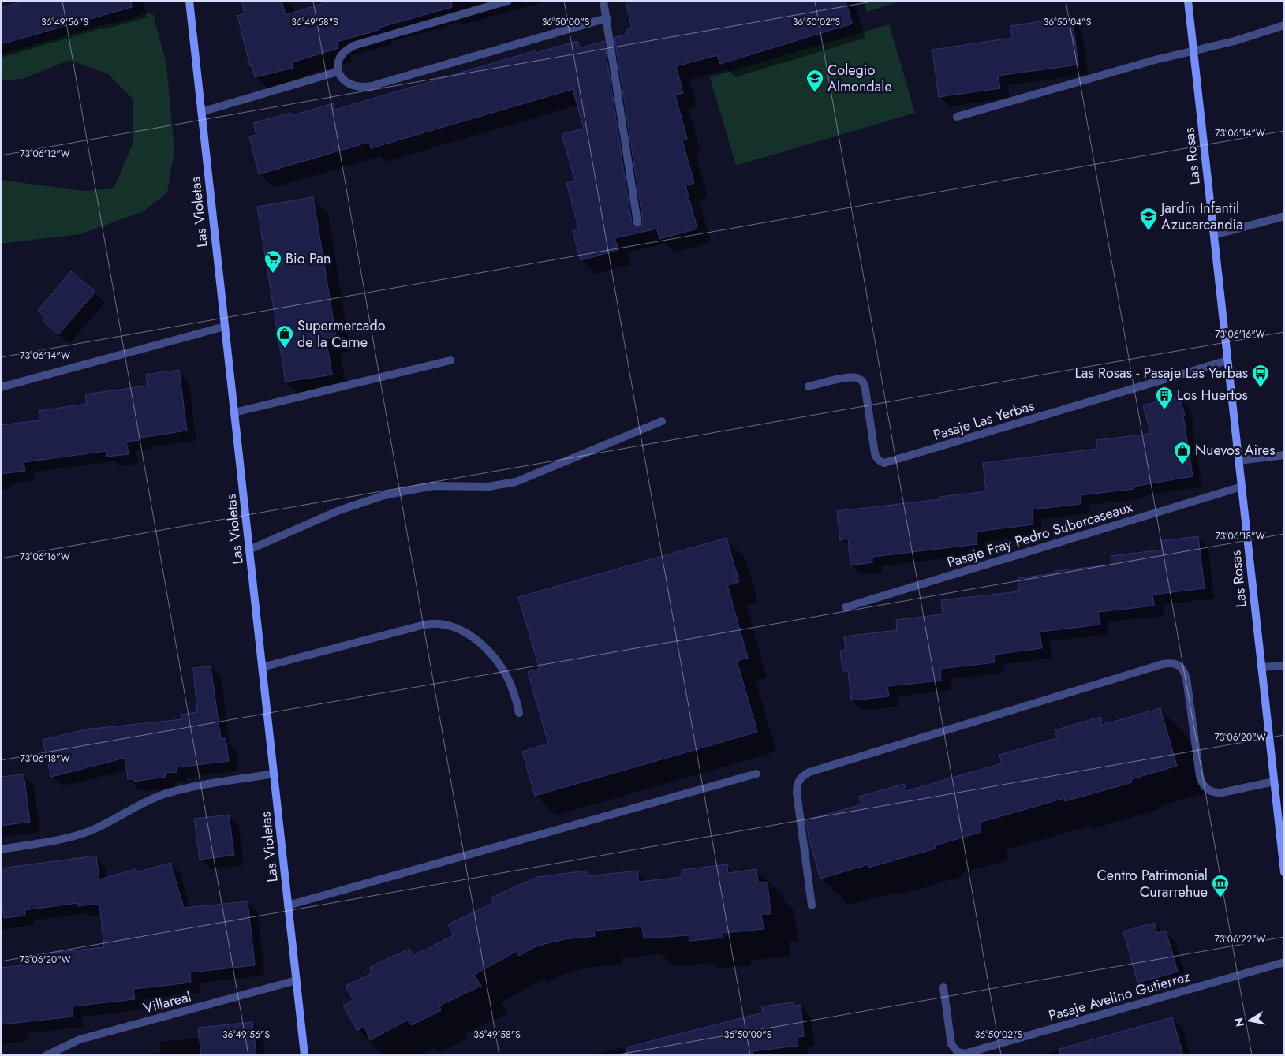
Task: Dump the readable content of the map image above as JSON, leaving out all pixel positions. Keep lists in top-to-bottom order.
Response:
{
  "streets": {
    "street": [
      "Las Rosas",
      "Las Violetas",
      "Pasaje Las Yerbas",
      "Pasaje Fray Pedro Subercaseaux",
      "Pasaje Avelino Gutierrez",
      "Villareal"
    ]
  },
  "crossings": [
    ["Las Rosas", "Pasaje Las Yerbas"],
    ["Las Rosas", "Pasaje Fray Pedro Subercaseaux"],
    ["Las Violetas", "Villareal"]
  ],
  "places": {
    "school or university": ["Colegio Almondale", "Jardín Infantil Azucarcandia"],
    "supermarket": ["Bio Pan"],
    "shop": ["Supermercado de la Carne", "Nuevos Aires"],
    "bus stop": ["Las Rosas - Pasaje Las Yerbas"],
    "building": ["Los Huertos"],
    "museum": ["Centro Patrimonial Curarrehue"]
  },
  "north": "left",
  "coordinates": [
    "36°49'56\"S",
    "36°49'58\"S",
    "36°50'00\"S",
    "36°50'02\"S",
    "36°50'04\"S",
    "73°06'14\"W",
    "73°06'12\"W",
    "73°06'16\"W",
    "73°06'18\"W",
    "73°06'20\"W",
    "73°06'22\"W"
  ]
}
